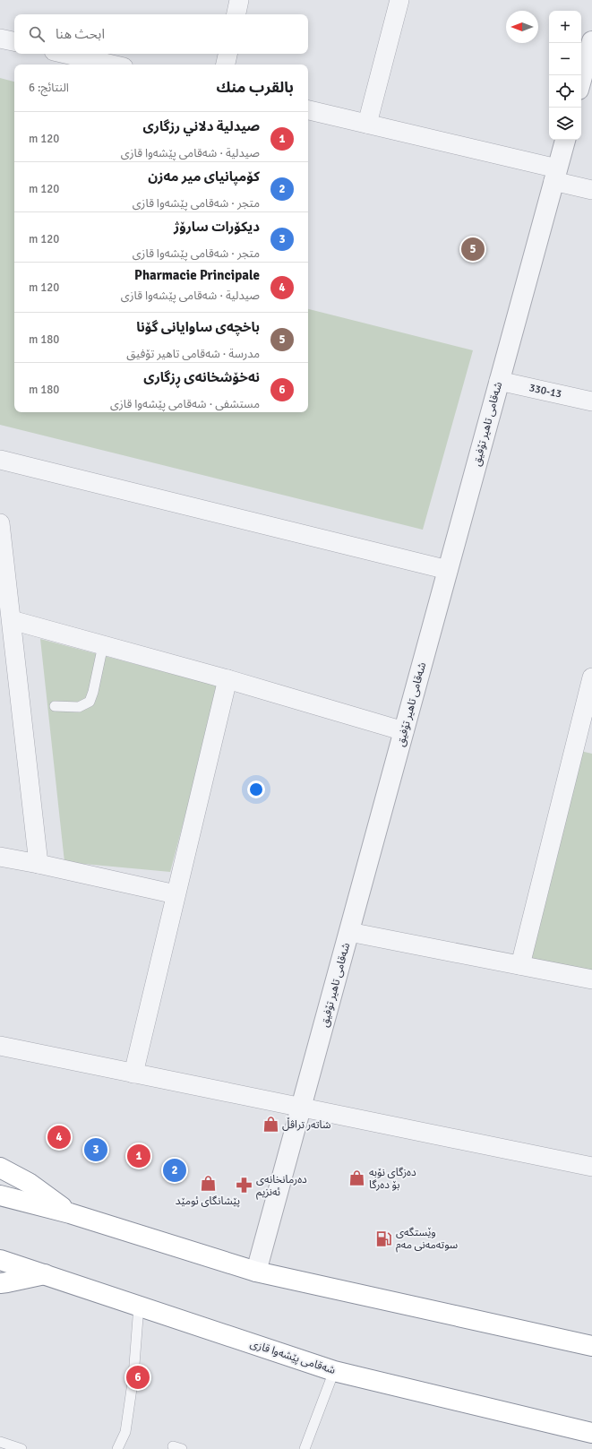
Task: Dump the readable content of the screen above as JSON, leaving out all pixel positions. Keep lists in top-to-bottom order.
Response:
{
  "streets": {
    "highway": ["شەقامی پێشەوا قازی"],
    "street": ["330-13", "شەقامی تاهیر تۆفیق"]
  },
  "crossings": [
    ["330-13", "شەقامی تاهیر تۆفیق"]
  ],
  "places": {
    "shop": ["شاتەر تراڤڵ", "دەزگای نۆبە بۆ دەرگا", "پێشانگای ئومێد"],
    "pharmacy": ["دەرمانخانەی ئەنزیم"],
    "fuel station": ["وێستگەی سوتەمەنی مەم"]
  },
  "north": "left",
  "page": {
    "map_buttons": ["+", "−"],
    "search": "ابحث هنا",
    "heading": ["بالقرب منك", "النتائج: 6"],
    "list": [
      {
        "mark": "1",
        "name": "صيدلية دلاني رزگاری",
        "note": "صيدلية · شەقامی پێشەوا قازی",
        "value": "120 m"
      },
      {
        "mark": "2",
        "name": "کۆمپانیای میر مەزن",
        "note": "متجر · شەقامی پێشەوا قازی",
        "value": "120 m"
      },
      {
        "mark": "3",
        "name": "دیکۆرات سارۆژ",
        "note": "متجر · شەقامی پێشەوا قازی",
        "value": "120 m"
      },
      {
        "mark": "4",
        "name": "Pharmacie Principale",
        "note": "صيدلية · شەقامی پێشەوا قازی",
        "value": "120 m"
      },
      {
        "mark": "5",
        "name": "باخچەی ساوایانی گۆنا",
        "note": "مدرسة · شەقامی تاهیر تۆفیق",
        "value": "180 m"
      },
      {
        "mark": "6",
        "name": "نەخۆشخانەی ڕزگاری",
        "note": "مستشفى · شەقامی پێشەوا قازی",
        "value": "180 m"
      }
    ],
    "pins": [
      "5",
      "4",
      "3",
      "1",
      "2",
      "6"
    ]
  }
}
